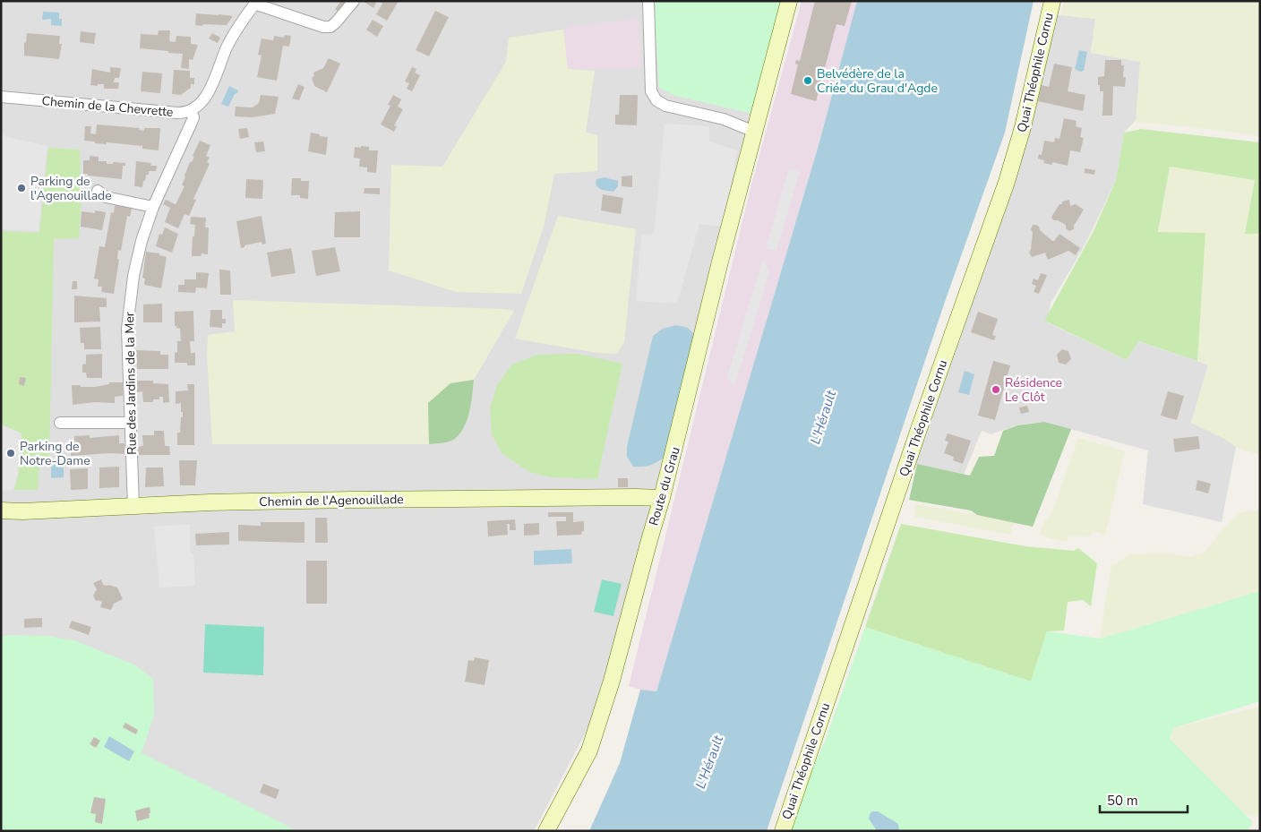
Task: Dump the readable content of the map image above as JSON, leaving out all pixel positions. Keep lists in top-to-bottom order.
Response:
{
  "streets": {
    "street": [
      "Quai Théophile Cornu",
      "Chemin de la Chevrette",
      "Rue des Jardins de la Mer",
      "Route du Grau",
      "Chemin de l'Agenouillade"
    ]
  },
  "crossings": [
    ["Chemin de la Chevrette", "Rue des Jardins de la Mer"],
    ["Rue des Jardins de la Mer", "Chemin de l'Agenouillade"],
    ["Route du Grau", "Chemin de l'Agenouillade"]
  ],
  "water": ["L'Hérault"],
  "places": [
    "Belvédère de la Criée du Grau d'Agde",
    "Parking de l'Agenouillade",
    "Résidence Le Clôt",
    "Parking de Notre-Dame"
  ],
  "scale_bar": "50 m"
}
